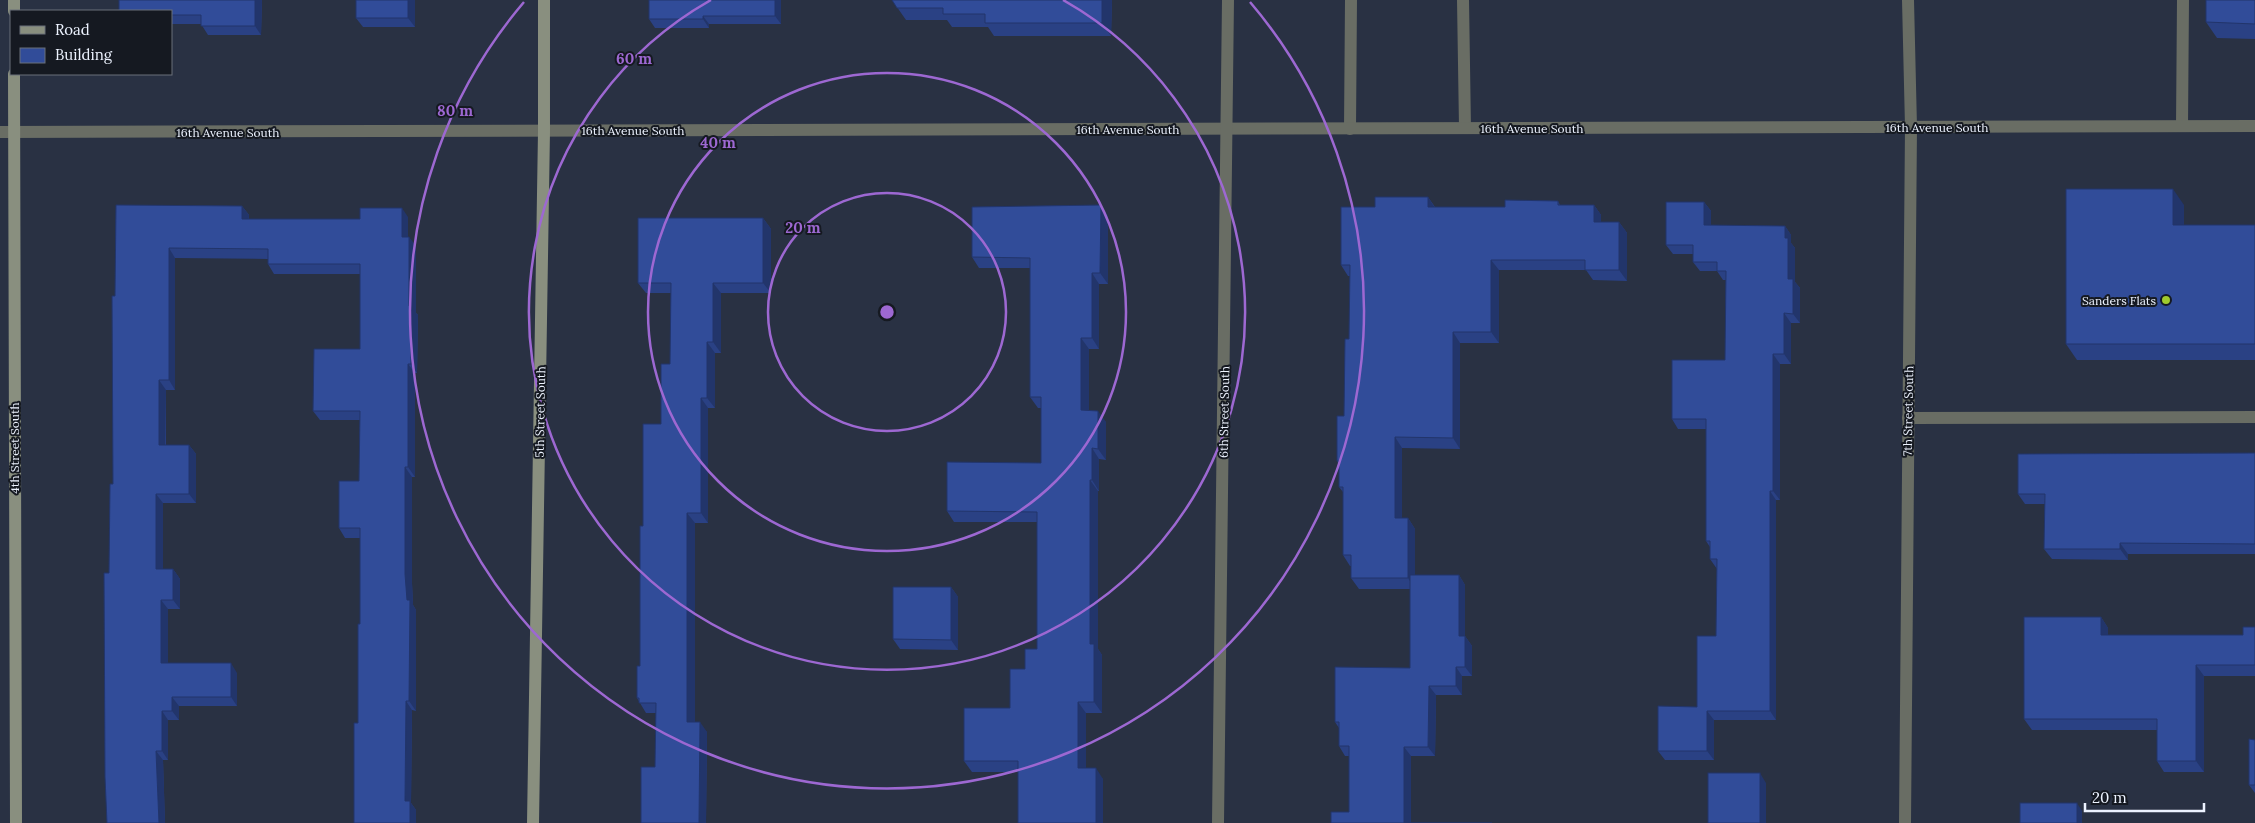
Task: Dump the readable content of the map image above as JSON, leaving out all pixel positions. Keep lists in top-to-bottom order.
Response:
{
  "streets": {
    "street": [
      "16th Avenue South",
      "7th Street South",
      "5th Street South",
      "6th Street South",
      "4th Street South"
    ]
  },
  "crossings": [
    ["16th Avenue South", "7th Street South"],
    ["16th Avenue South", "5th Street South"],
    ["16th Avenue South", "6th Street South"],
    ["16th Avenue South", "4th Street South"]
  ],
  "places": ["Sanders Flats"],
  "legend": ["Road", "Building"],
  "scale_bar": "20 m",
  "rings": [
    "60 m",
    "80 m",
    "40 m",
    "20 m"
  ]
}
